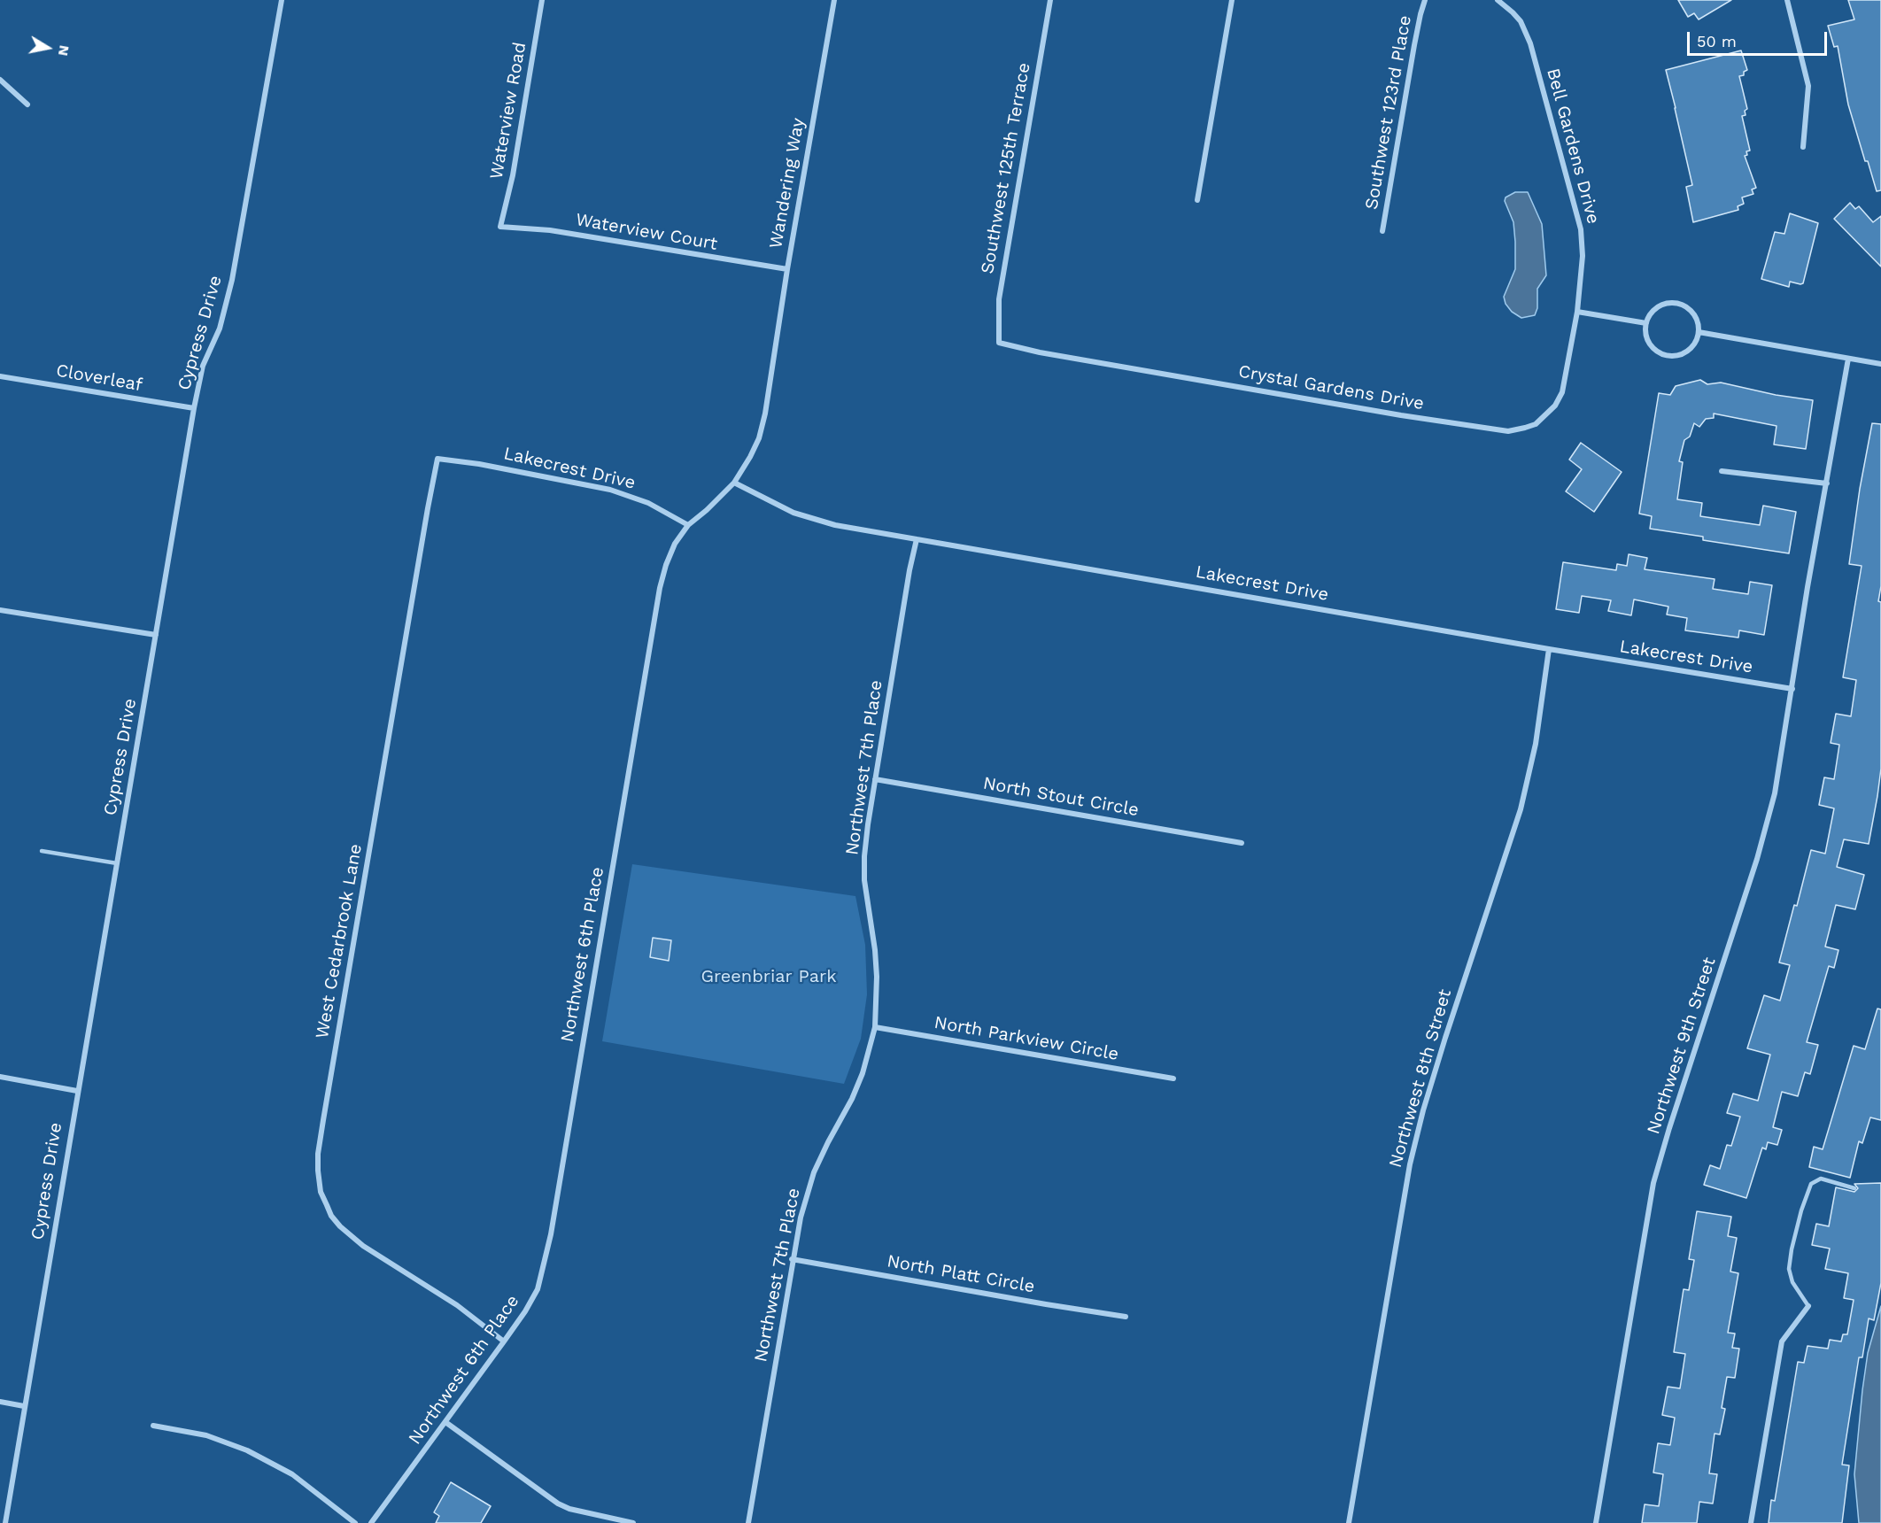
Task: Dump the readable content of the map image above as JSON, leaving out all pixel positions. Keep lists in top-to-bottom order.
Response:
{
  "streets": {
    "street": [
      "Waterview Road",
      "Southwest 123rd Place",
      "Bell Gardens Drive",
      "Southwest 125th Terrace",
      "Wandering Way",
      "Waterview Court",
      "Cypress Drive",
      "Cloverleaf",
      "Crystal Gardens Drive",
      "Lakecrest Drive",
      "Northwest 7th Place",
      "North Stout Circle",
      "West Cedarbrook Lane",
      "Northwest 6th Place",
      "North Parkview Circle",
      "Northwest 9th Street",
      "Northwest 8th Street",
      "North Platt Circle"
    ]
  },
  "crossings": [
    ["Waterview Road", "Waterview Court"],
    ["Bell Gardens Drive", "Crystal Gardens Drive"],
    ["Southwest 125th Terrace", "Crystal Gardens Drive"],
    ["Wandering Way", "Waterview Court"],
    ["Wandering Way", "Northwest 6th Place"],
    ["Cypress Drive", "Cloverleaf"],
    ["Lakecrest Drive", "Northwest 7th Place"],
    ["Lakecrest Drive", "West Cedarbrook Lane"],
    ["Lakecrest Drive", "Northwest 6th Place"],
    ["Lakecrest Drive", "Northwest 9th Street"],
    ["Lakecrest Drive", "Northwest 8th Street"],
    ["Northwest 7th Place", "North Stout Circle"],
    ["Northwest 7th Place", "North Parkview Circle"],
    ["Northwest 7th Place", "North Platt Circle"],
    ["West Cedarbrook Lane", "Northwest 6th Place"]
  ],
  "parks": ["Greenbriar Park"],
  "scale_bar": "50 m",
  "north": "right"
}
